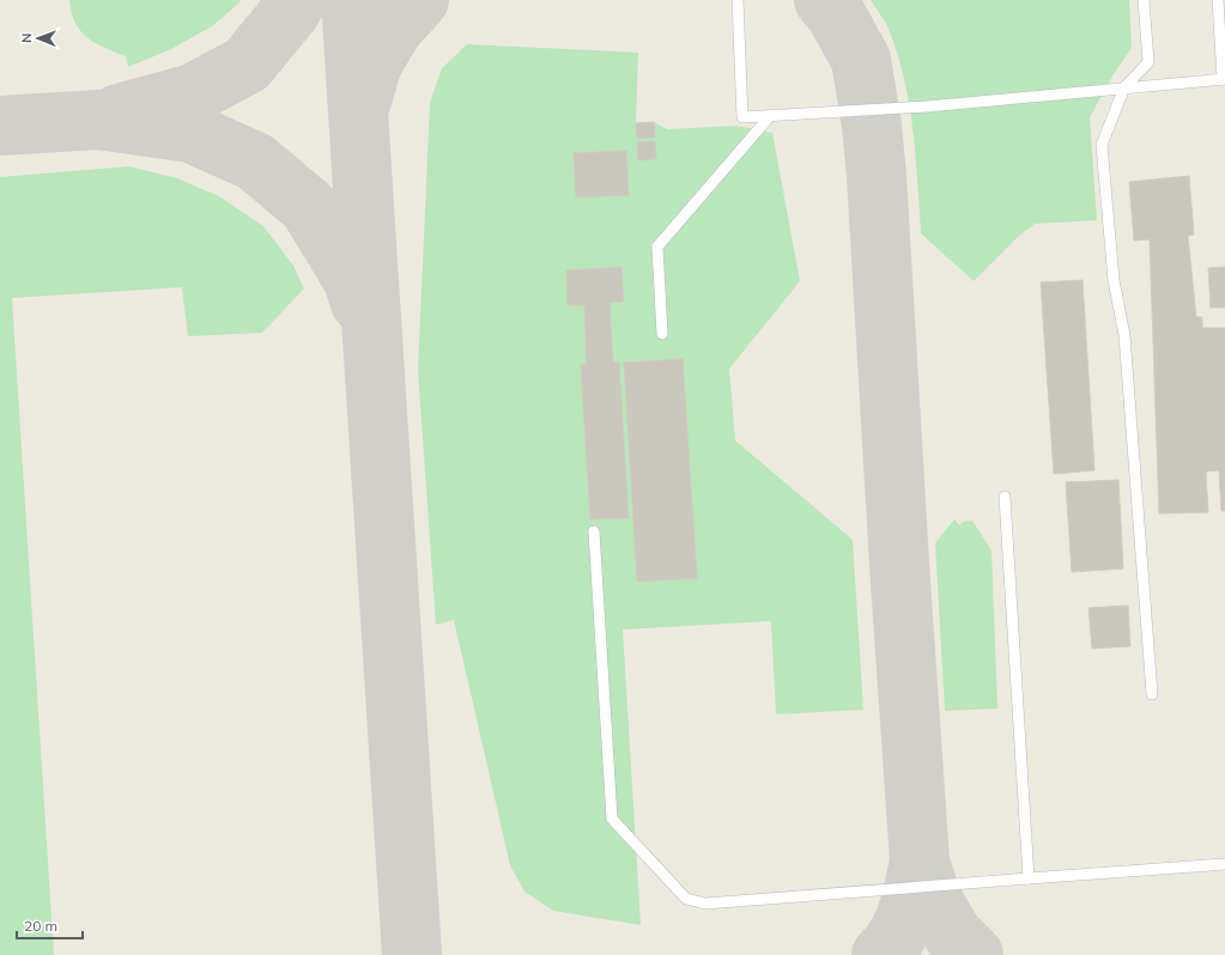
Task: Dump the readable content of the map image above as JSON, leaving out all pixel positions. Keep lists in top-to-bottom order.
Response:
{
  "scale_bar": "20 m",
  "north": "left"
}
